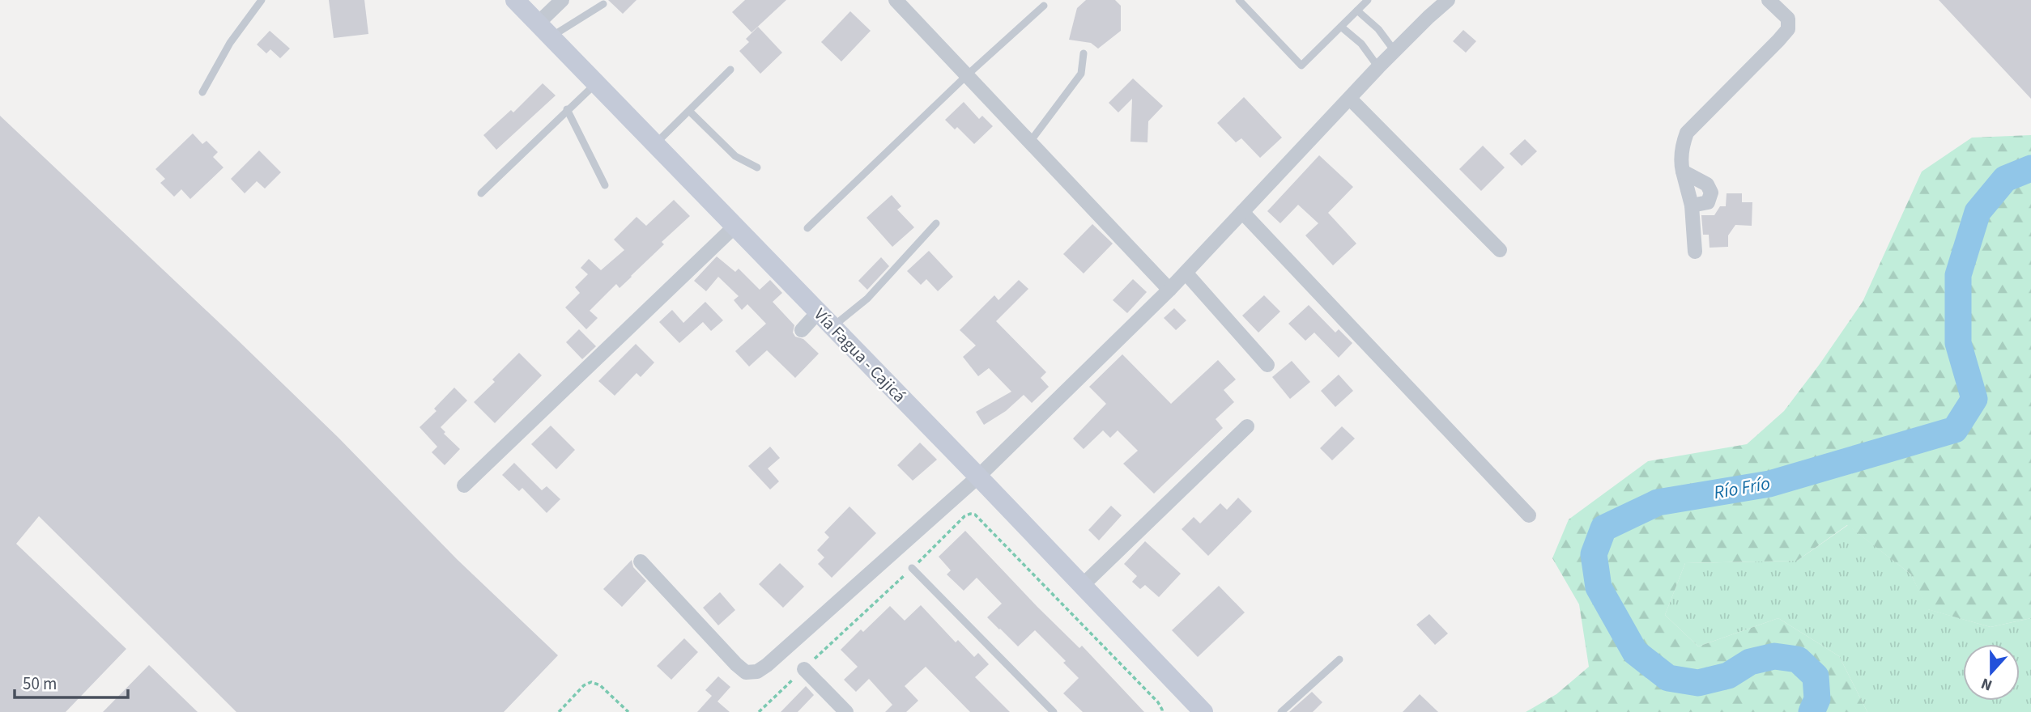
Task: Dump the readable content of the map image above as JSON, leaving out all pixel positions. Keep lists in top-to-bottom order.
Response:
{
  "streets": {
    "street": ["Vía Fagua - Cajicá"]
  },
  "water": ["Río Frío"],
  "scale_bar": "50 m",
  "north": "bottom"
}
